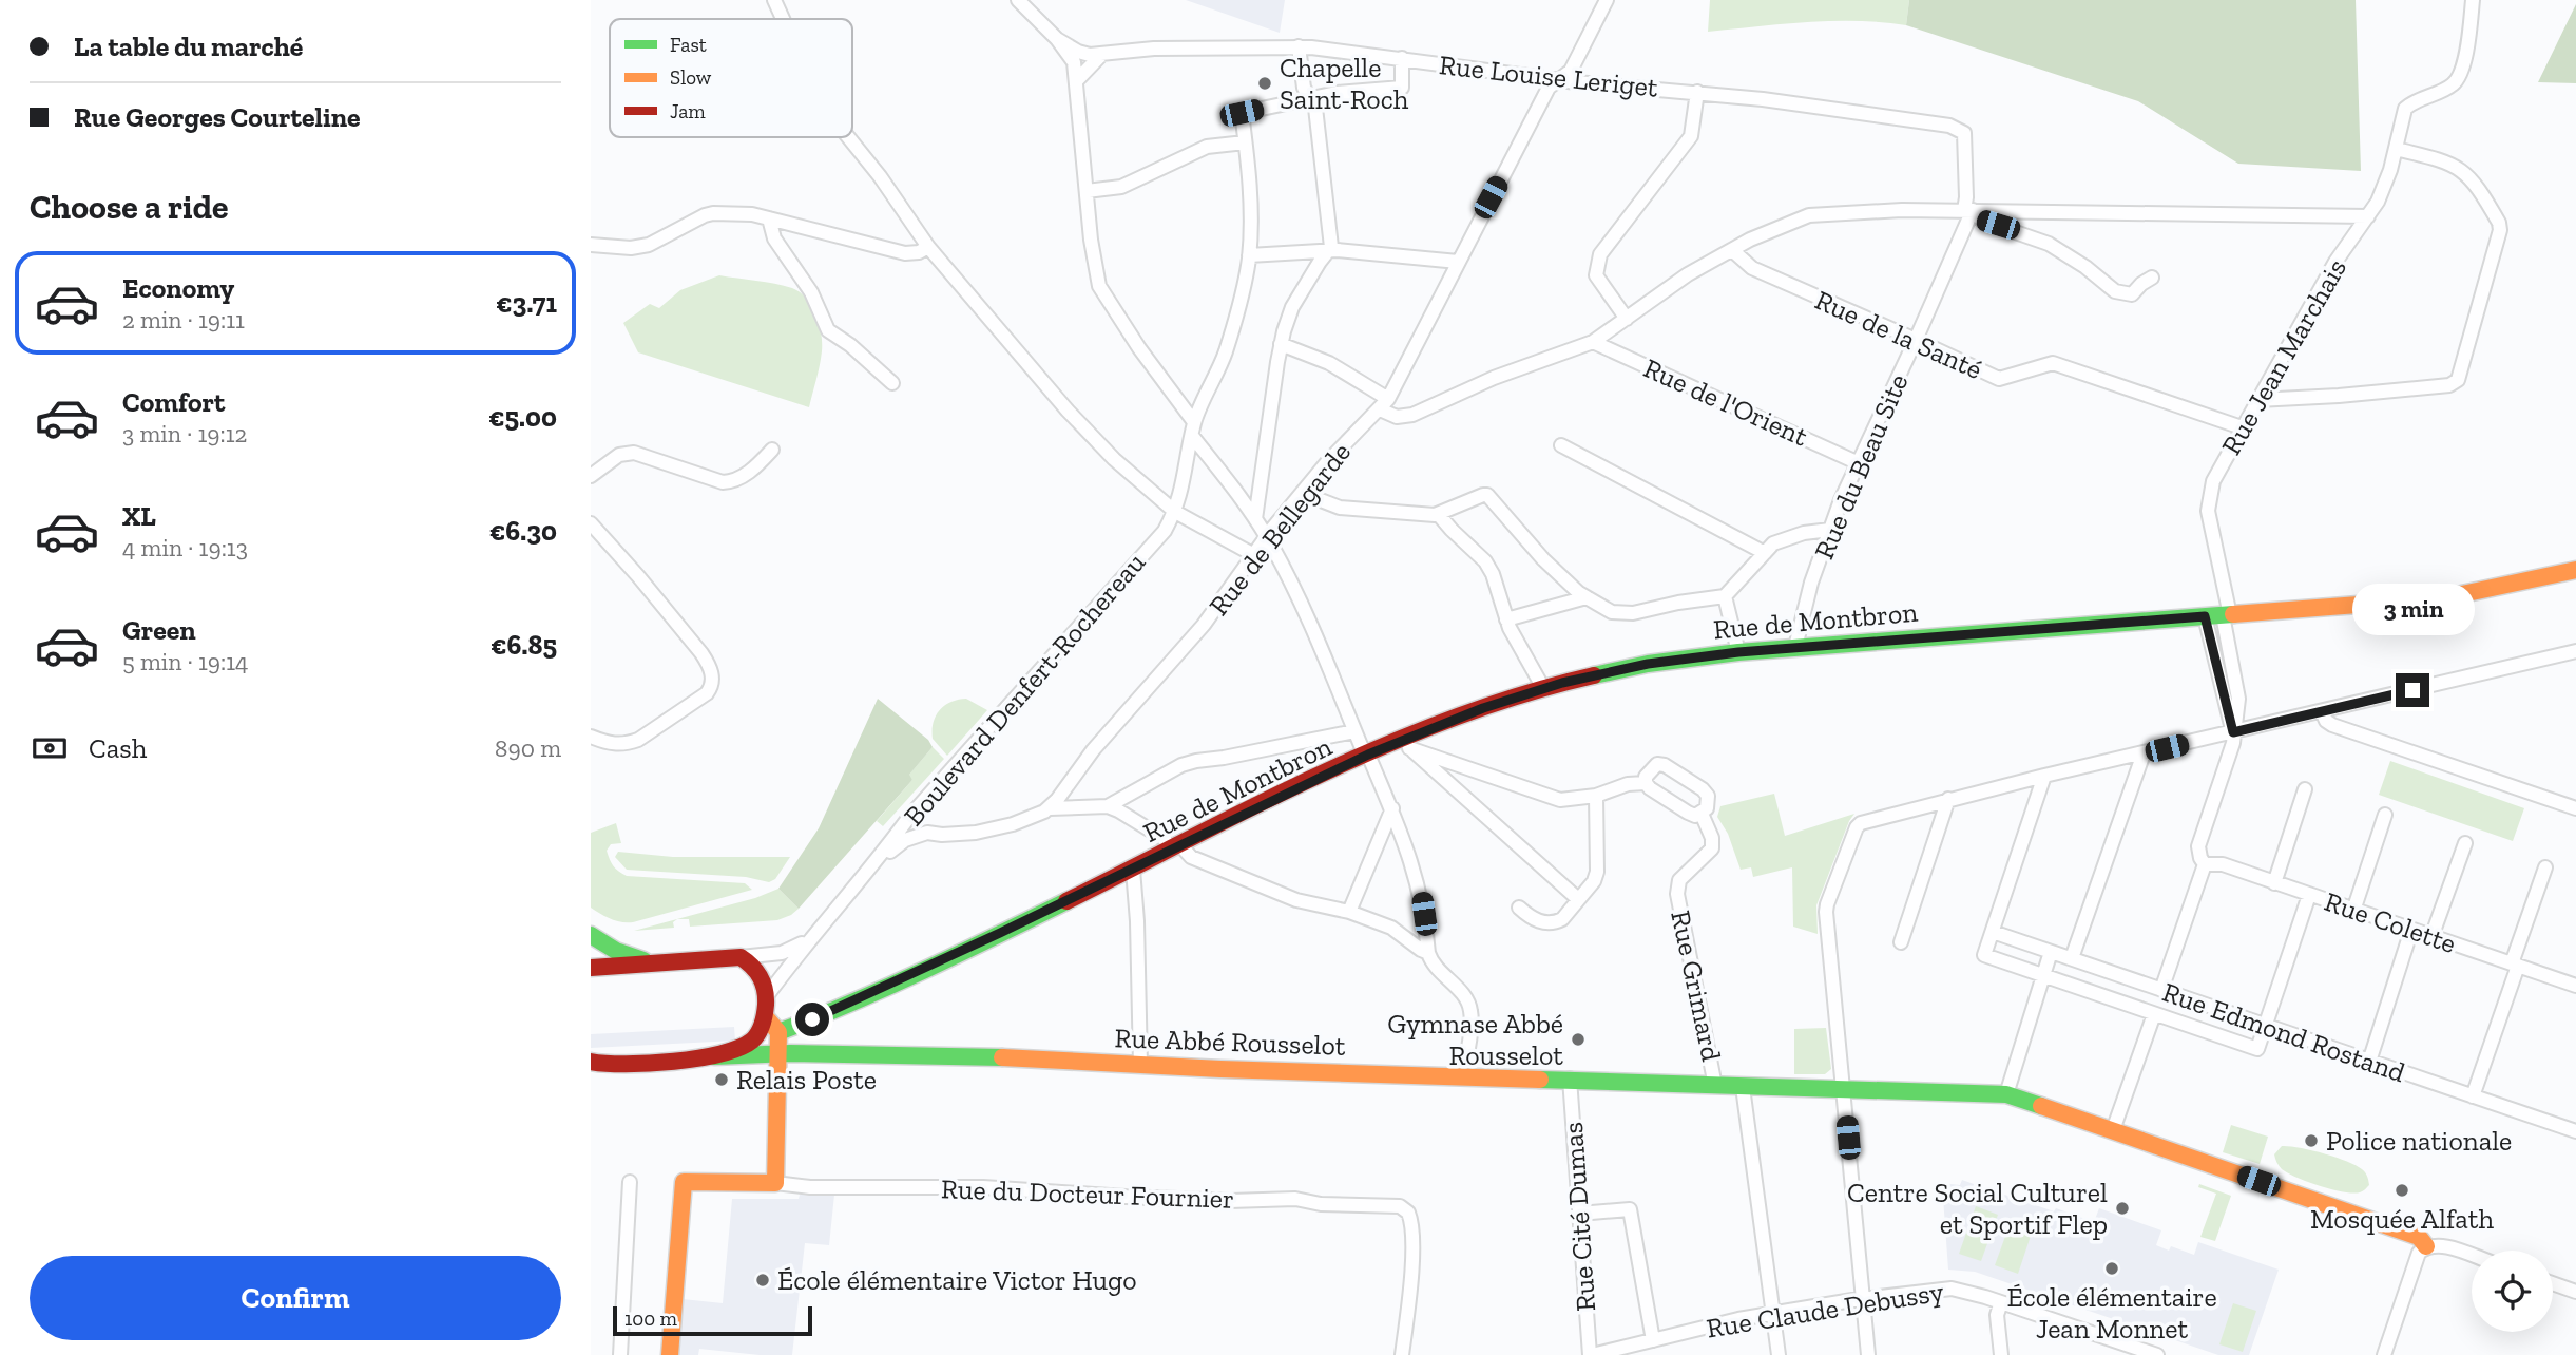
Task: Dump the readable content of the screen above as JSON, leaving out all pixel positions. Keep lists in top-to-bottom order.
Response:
{
  "streets": {
    "main road": ["Rue de Montbron", "Rue Abbé Rousselot"],
    "street": [
      "Rue Louise Leriget",
      "Rue de la Santé",
      "Rue Jean Marchais",
      "Rue de l'Orient",
      "Rue du Beau Site",
      "Rue de Bellegarde",
      "Boulevard Denfert-Rochereau",
      "Rue Colette",
      "Rue Grimard",
      "Rue Edmond Rostand",
      "Rue du Docteur Fournier",
      "Rue Cité Dumas",
      "Rue Claude Debussy"
    ]
  },
  "crossings": [
    ["Rue Louise Leriget", "Rue du Beau Site"],
    ["Rue Louise Leriget", "Rue de Bellegarde"],
    ["Rue de la Santé", "Rue Jean Marchais"],
    ["Rue de la Santé", "Rue du Beau Site"],
    ["Rue Jean Marchais", "Rue de Montbron"],
    ["Rue Jean Marchais", "Rue Colette"],
    ["Rue de l'Orient", "Rue du Beau Site"],
    ["Rue du Beau Site", "Rue de Montbron"],
    ["Rue de Bellegarde", "Boulevard Denfert-Rochereau"],
    ["Rue Grimard", "Rue Abbé Rousselot"],
    ["Rue Abbé Rousselot", "Rue Cité Dumas"],
    ["Rue Cité Dumas", "Rue Claude Debussy"]
  ],
  "places": [
    "Chapelle Saint-Roch",
    "Gymnase Abbé Rousselot",
    "Relais Poste",
    "Police nationale",
    "Mosquée Alfath",
    "Centre Social Culturel et Sportif Flep",
    "École élémentaire Jean Monnet",
    "École élémentaire Victor Hugo"
  ],
  "legend": ["Fast", "Slow", "Jam"],
  "scale_bar": "100 m",
  "page": {
    "banner": ["La table du marché", "Rue Georges Courteline"],
    "heading": "Choose a ride",
    "list": [
      {
        "name": "Economy",
        "note": "2 min · 19:11",
        "value": "€3.71"
      },
      {
        "name": "Comfort",
        "note": "3 min · 19:12",
        "value": "€5.00"
      },
      {
        "name": "XL",
        "note": "4 min · 19:13",
        "value": "€6.30"
      },
      {
        "name": "Green",
        "note": "5 min · 19:14",
        "value": "€6.85"
      }
    ],
    "bubble": "3 min",
    "pay": ["Cash", "890 m"],
    "buttons": "Confirm",
    "scale": "100 m"
  }
}
